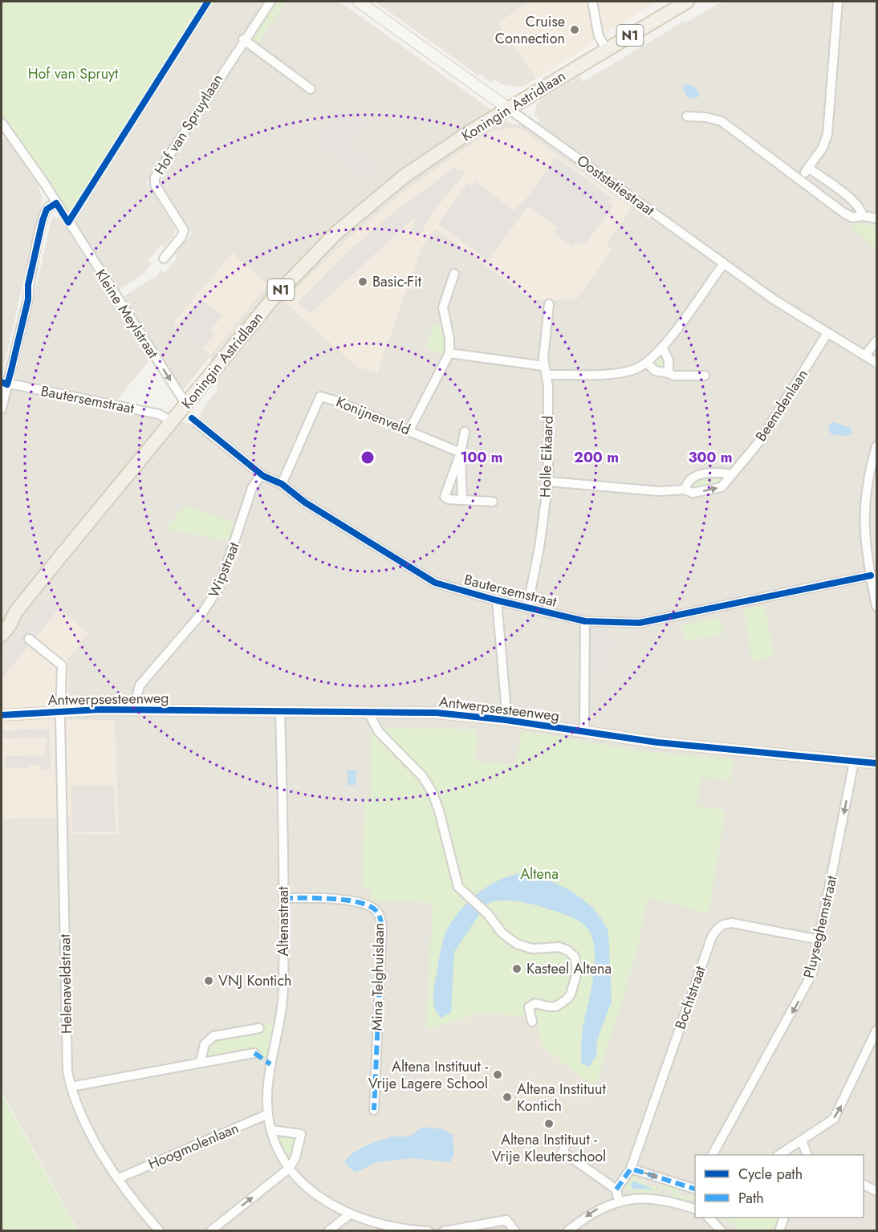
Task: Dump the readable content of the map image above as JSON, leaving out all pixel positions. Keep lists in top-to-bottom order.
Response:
{
  "streets": {
    "main road": ["N1", "Koningin Astridlaan"],
    "street": [
      "Hof van Spruytlaan",
      "Ooststatiestraat",
      "Kleine Meylstraat",
      "Bautersemstraat",
      "Beemdenlaan",
      "Konijnenveld",
      "Holle Eikaard",
      "Wipstraat",
      "Antwerpsesteenweg",
      "Altenastraat",
      "Pluyseghemstraat",
      "Mina Telghuislaan",
      "Helenaveldstraat",
      "Bochtstraat",
      "Hoogmolenlaan"
    ]
  },
  "crossings": [
    ["Koningin Astridlaan", "Ooststatiestraat"],
    ["Koningin Astridlaan", "Kleine Meylstraat"],
    ["Koningin Astridlaan", "Bautersemstraat"],
    ["Ooststatiestraat", "Beemdenlaan"],
    ["Bautersemstraat", "Konijnenveld"],
    ["Bautersemstraat", "Holle Eikaard"],
    ["Bautersemstraat", "Wipstraat"],
    ["Beemdenlaan", "Holle Eikaard"],
    ["Wipstraat", "Antwerpsesteenweg"],
    ["Antwerpsesteenweg", "Altenastraat"],
    ["Antwerpsesteenweg", "Pluyseghemstraat"],
    ["Antwerpsesteenweg", "Helenaveldstraat"],
    ["Altenastraat", "Mina Telghuislaan"],
    ["Altenastraat", "Hoogmolenlaan"],
    ["Pluyseghemstraat", "Bochtstraat"],
    ["Helenaveldstraat", "Hoogmolenlaan"]
  ],
  "one_way": ["Kleine Meylstraat", "Pluyseghemstraat"],
  "parks": ["Hof van Spruyt", "Altena"],
  "places": [
    "Cruise Connection",
    "Basic-Fit",
    "Kasteel Altena",
    "VNJ Kontich",
    "Altena Instituut - Vrije Lagere School",
    "Altena Instituut Kontich",
    "Altena Instituut - Vrije Kleuterschool"
  ],
  "legend": ["Cycle path", "Path"],
  "rings": ["100 m", "200 m", "300 m"]
}
